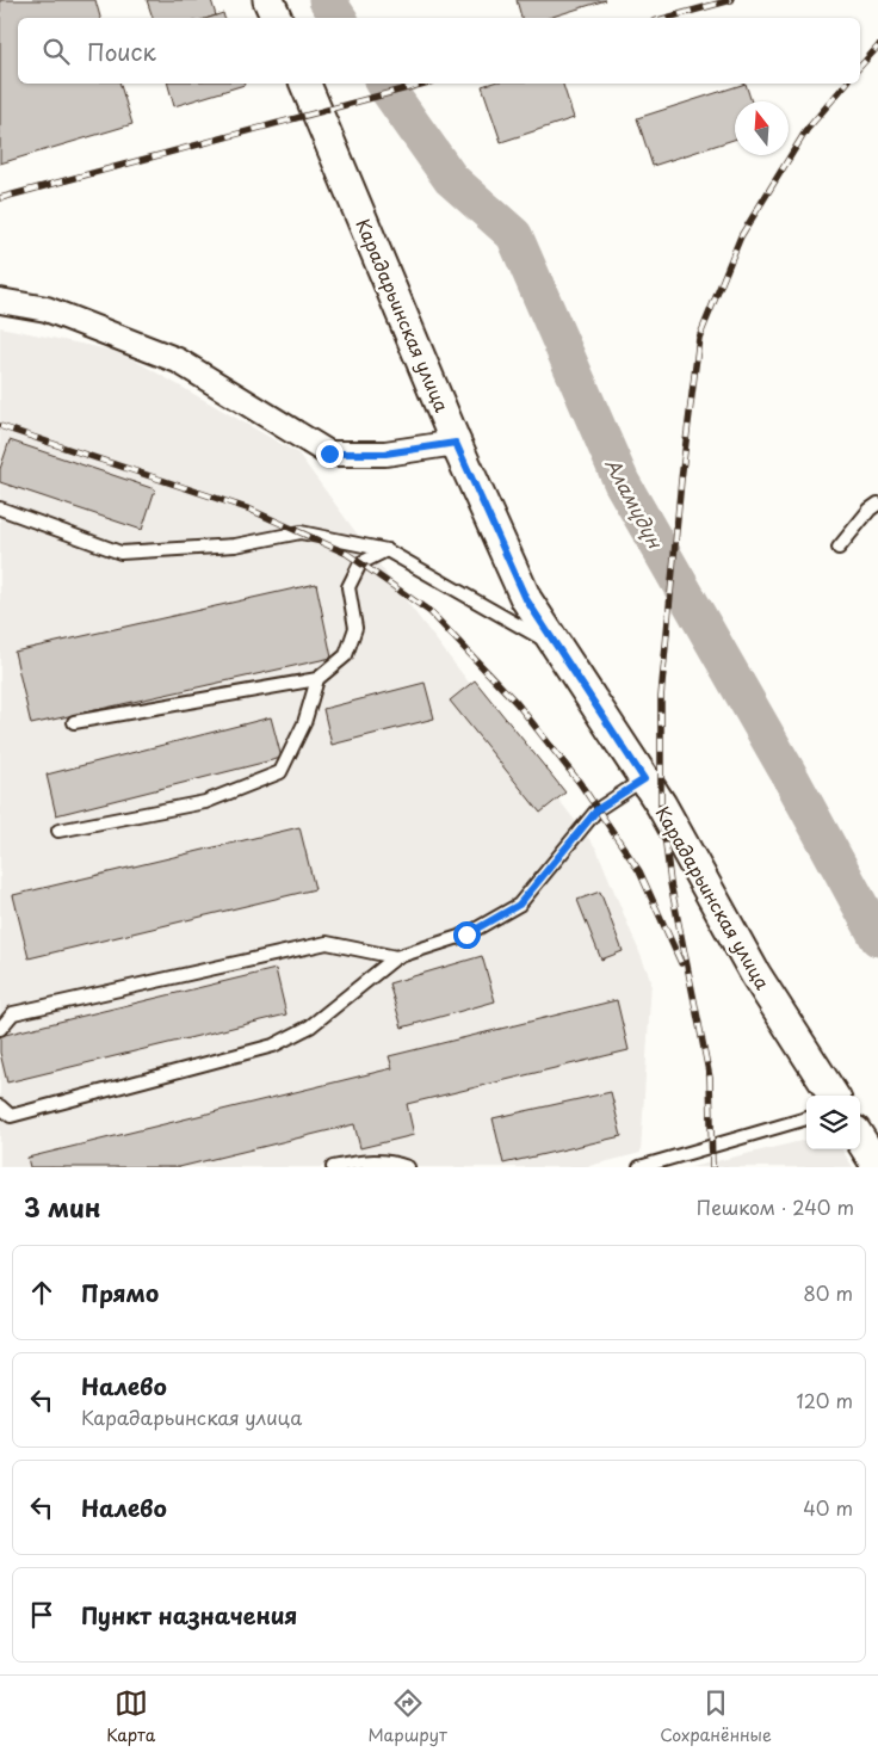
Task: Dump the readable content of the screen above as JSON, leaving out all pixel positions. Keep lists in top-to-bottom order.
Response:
{
  "streets": {
    "street": ["Карадарьинская улица"]
  },
  "water": ["Аламүдүн"],
  "north": "top",
  "page": {
    "search": "Поиск",
    "heading": ["3 мин", "Пешком · 240 m"],
    "list": [
      ["Прямо", "80 m"],
      ["Налево", "Карадарьинская улица", "120 m"],
      ["Налево", "40 m"],
      "Пункт назначения"
    ],
    "nav": ["Карта", "Маршрут", "Сохранённые"]
  }
}
